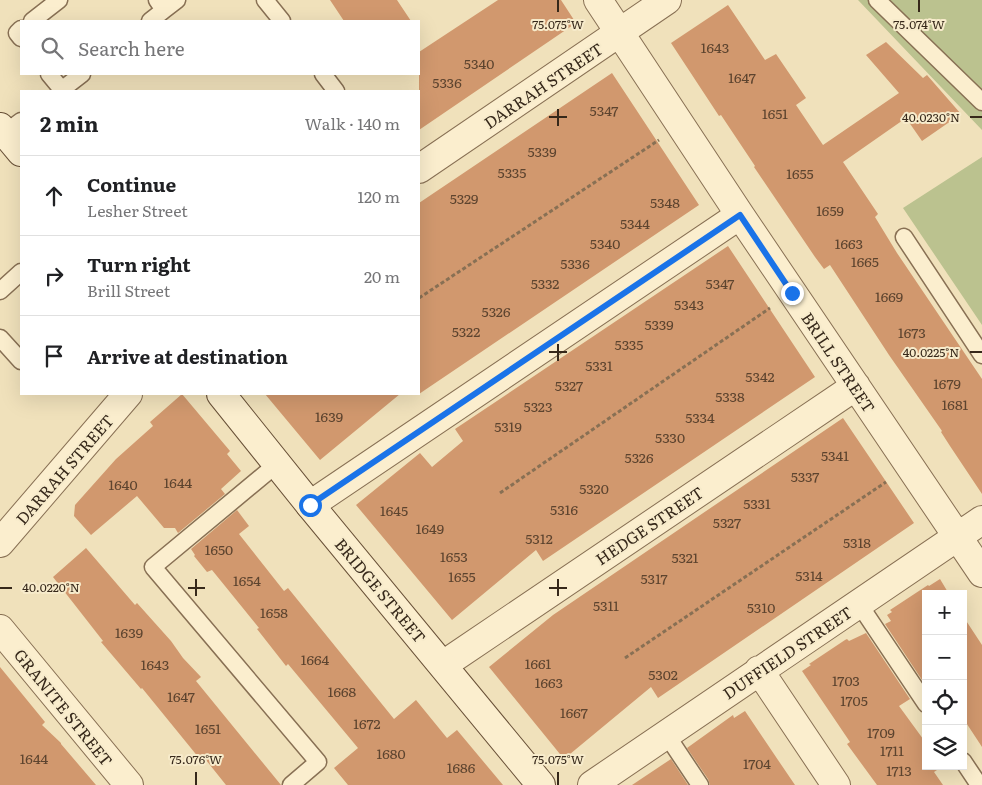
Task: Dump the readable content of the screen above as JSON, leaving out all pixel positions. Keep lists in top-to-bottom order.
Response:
{
  "streets": {
    "street": [
      "DARRAH STREET",
      "BRILL STREET",
      "HEDGE STREET",
      "BRIDGE STREET",
      "DUFFIELD STREET",
      "GRANITE STREET"
    ]
  },
  "crossings": [
    ["DARRAH STREET", "BRILL STREET"],
    ["BRILL STREET", "HEDGE STREET"],
    ["BRILL STREET", "DUFFIELD STREET"],
    ["HEDGE STREET", "BRIDGE STREET"]
  ],
  "house_numbers": [
    "1643",
    "5340",
    "1647",
    "5336",
    "5347",
    "1651",
    "5339",
    "5335",
    "1655",
    "5329",
    "5348",
    "1659",
    "5344",
    "5340",
    "1663",
    "1665",
    "5336",
    "5332",
    "5347",
    "1669",
    "5343",
    "5326",
    "5339",
    "5322",
    "1673",
    "5335",
    "5331",
    "5342",
    "1679",
    "5327",
    "5338",
    "1681",
    "5323",
    "1639",
    "5334",
    "5319",
    "5330",
    "5341",
    "5326",
    "5337",
    "1644",
    "1640",
    "5320",
    "5331",
    "5316",
    "1645",
    "5327",
    "1649",
    "5312",
    "5318",
    "1650",
    "1653",
    "5321",
    "5314",
    "1655",
    "5317",
    "1654",
    "5311",
    "5310",
    "1658",
    "1639",
    "1664",
    "1661",
    "1643",
    "5302",
    "1703",
    "1663",
    "1668",
    "1647",
    "1705",
    "1667",
    "1672",
    "1651",
    "1709",
    "1711",
    "1680",
    "1644",
    "1704",
    "1686",
    "1713"
  ],
  "page": {
    "search": "Search here",
    "heading": ["2 min", "Walk · 140 m"],
    "list": [
      ["Continue", "Lesher Street", "120 m"],
      ["Turn right", "Brill Street", "20 m"],
      "Arrive at destination"
    ],
    "map_buttons": ["+", "−"]
  },
  "coordinates": [
    "75.075°W",
    "75.074°W",
    "40.0230°N",
    "40.0225°N",
    "40.0220°N",
    "75.076°W"
  ]
}
